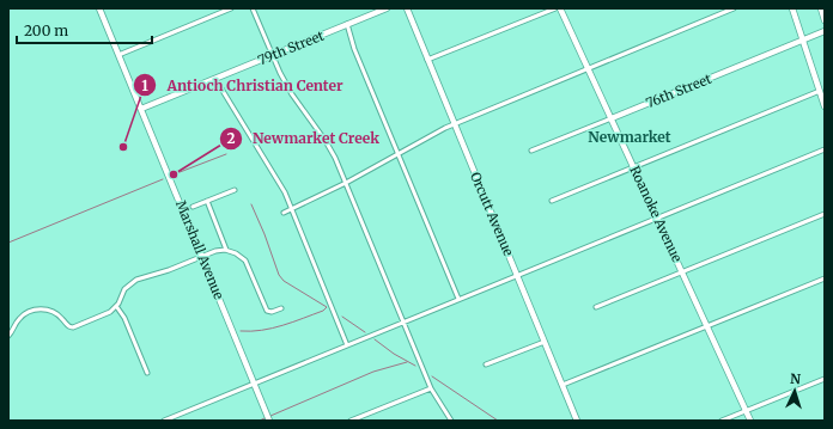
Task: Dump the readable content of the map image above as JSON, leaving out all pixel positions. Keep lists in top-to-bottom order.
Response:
{
  "streets": {
    "street": [
      "79th Street",
      "76th Street",
      "Orcutt Avenue",
      "Roanoke Avenue",
      "Marshall Avenue"
    ]
  },
  "crossings": [
    ["79th Street", "Marshall Avenue"],
    ["76th Street", "Roanoke Avenue"]
  ],
  "districts": ["Newmarket"],
  "places": ["Antioch Christian Center", "Newmarket Creek"],
  "scale_bar": "200 m",
  "north": "top"
}
